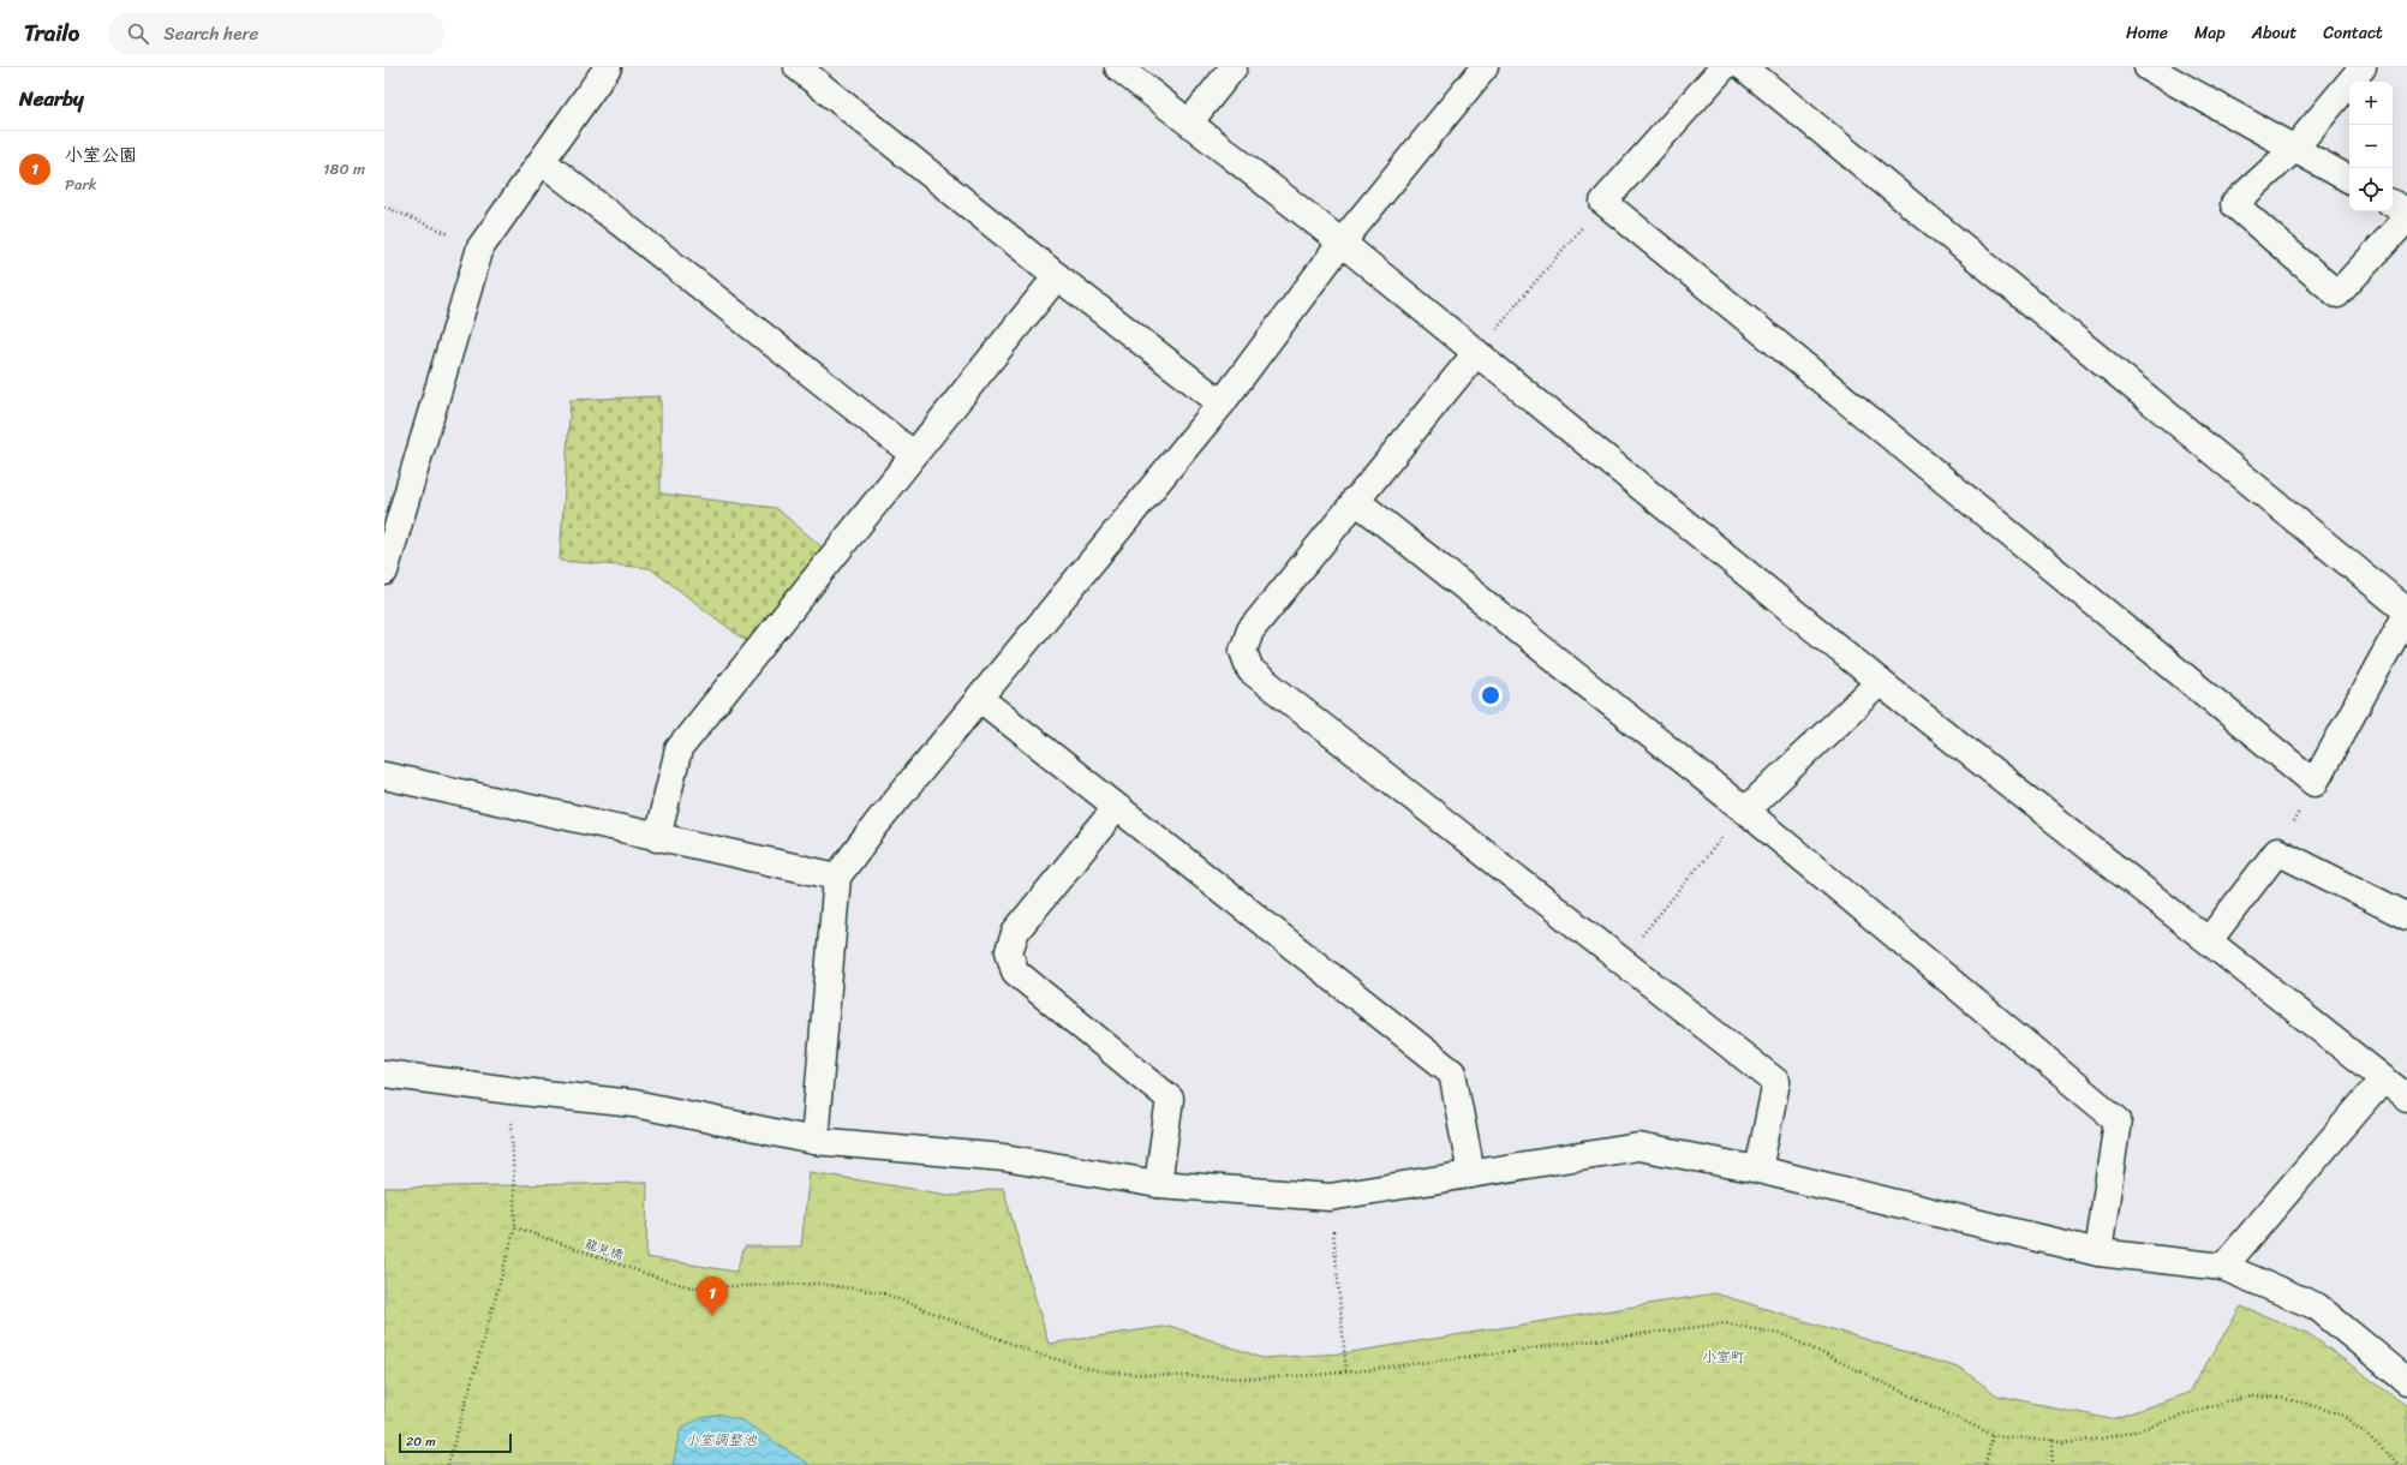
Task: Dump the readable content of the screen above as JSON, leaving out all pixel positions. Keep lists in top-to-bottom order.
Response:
{
  "streets": {
    "path": ["龍見橋"]
  },
  "districts": ["小室町"],
  "water": ["小室調整池"],
  "scale_bar": "20 m",
  "page": {
    "header": "Trailo",
    "search": "Search here",
    "nav": [
      "Home",
      "Map",
      "About",
      "Contact"
    ],
    "heading": "Nearby",
    "map_buttons": ["+", "−"],
    "list": [
      {
        "mark": "1",
        "name": "小室公園",
        "note": "Park",
        "value": "180 m"
      }
    ],
    "pins": "1",
    "scale": "20 m"
  }
}
